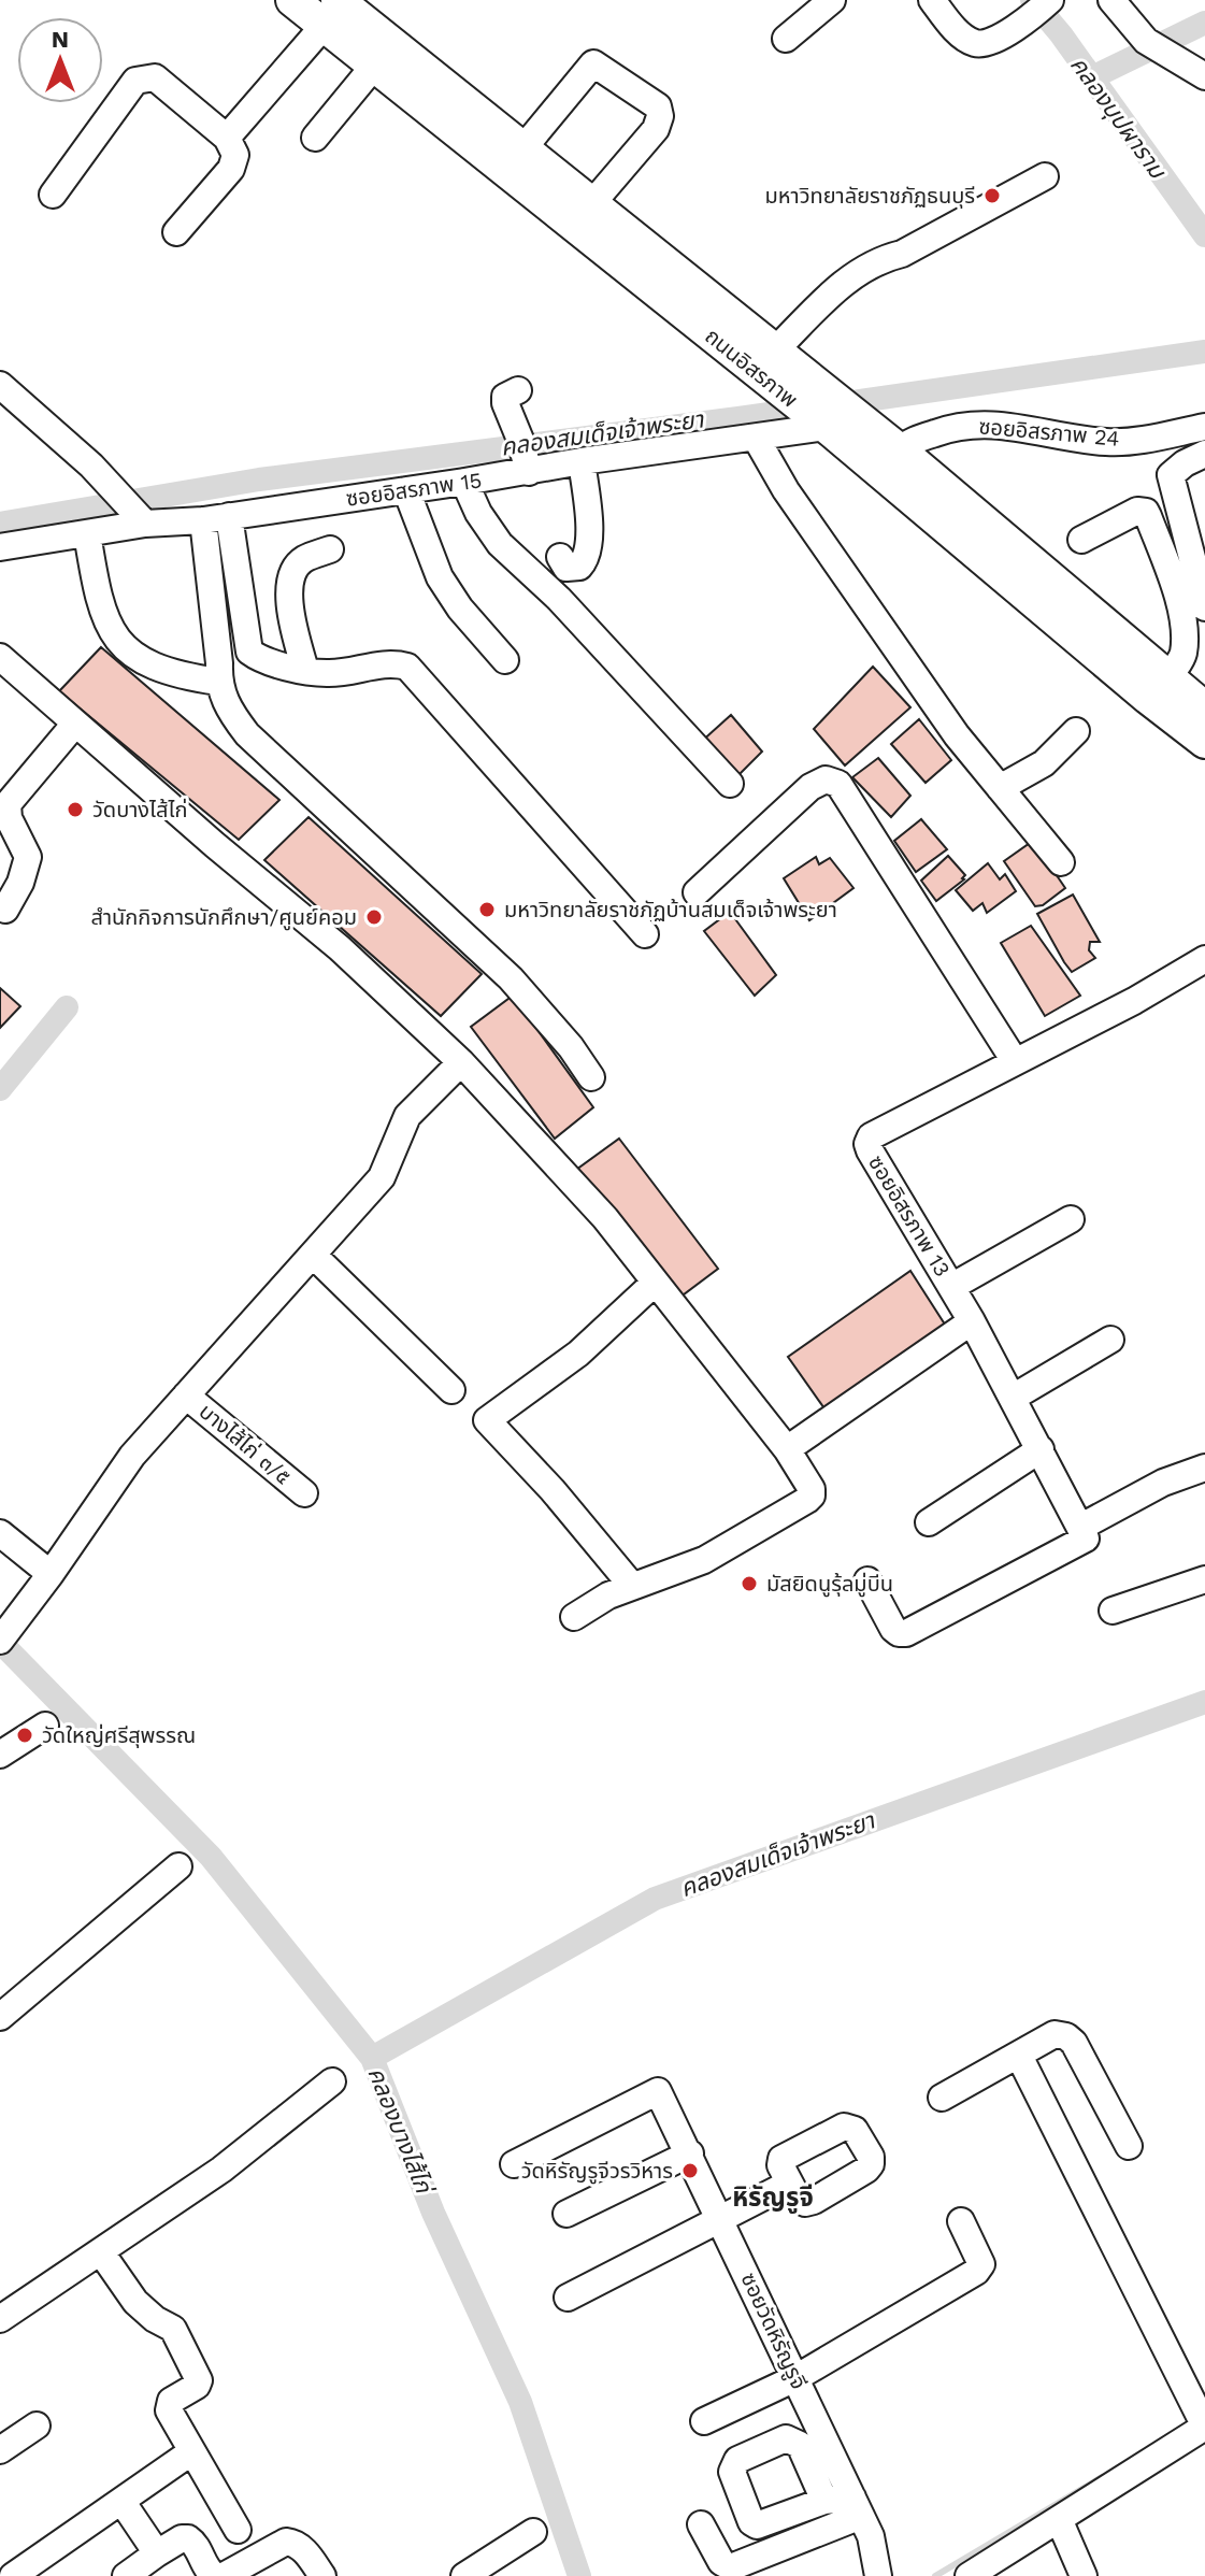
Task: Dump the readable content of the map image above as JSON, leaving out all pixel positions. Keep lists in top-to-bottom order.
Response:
{
  "streets": {
    "main road": ["ถนนอิสรภาพ"],
    "street": [
      "ซอยอิสรภาพ 24",
      "ซอยอิสรภาพ 15",
      "ซอยอิสรภาพ 13",
      "บางไส้ไก่ ๓/๕",
      "ซอยวัดหิรัญรูจี"
    ]
  },
  "crossings": [
    ["ถนนอิสรภาพ", "ซอยอิสรภาพ 15"]
  ],
  "districts": ["หิรัญรูจี"],
  "water": ["คลองบุปผาราม", "คลองสมเด็จเจ้าพระยา", "คลองบางไส้ไก่"],
  "places": [
    "มหาวิทยาลัยราชภัฏธนบุรี",
    "วัดบางไส้ไก่",
    "มหาวิทยาลัยราชภัฏบ้านสมเด็จเจ้าพระยา",
    "สำนักกิจการนักศึกษา/ศูนย์คอม",
    "มัสยิดนูรุ้ลมู่บีน",
    "วัดใหญ่ศรีสุพรรณ",
    "วัดหิรัญรูจีวรวิหาร"
  ],
  "north": "top"
}
